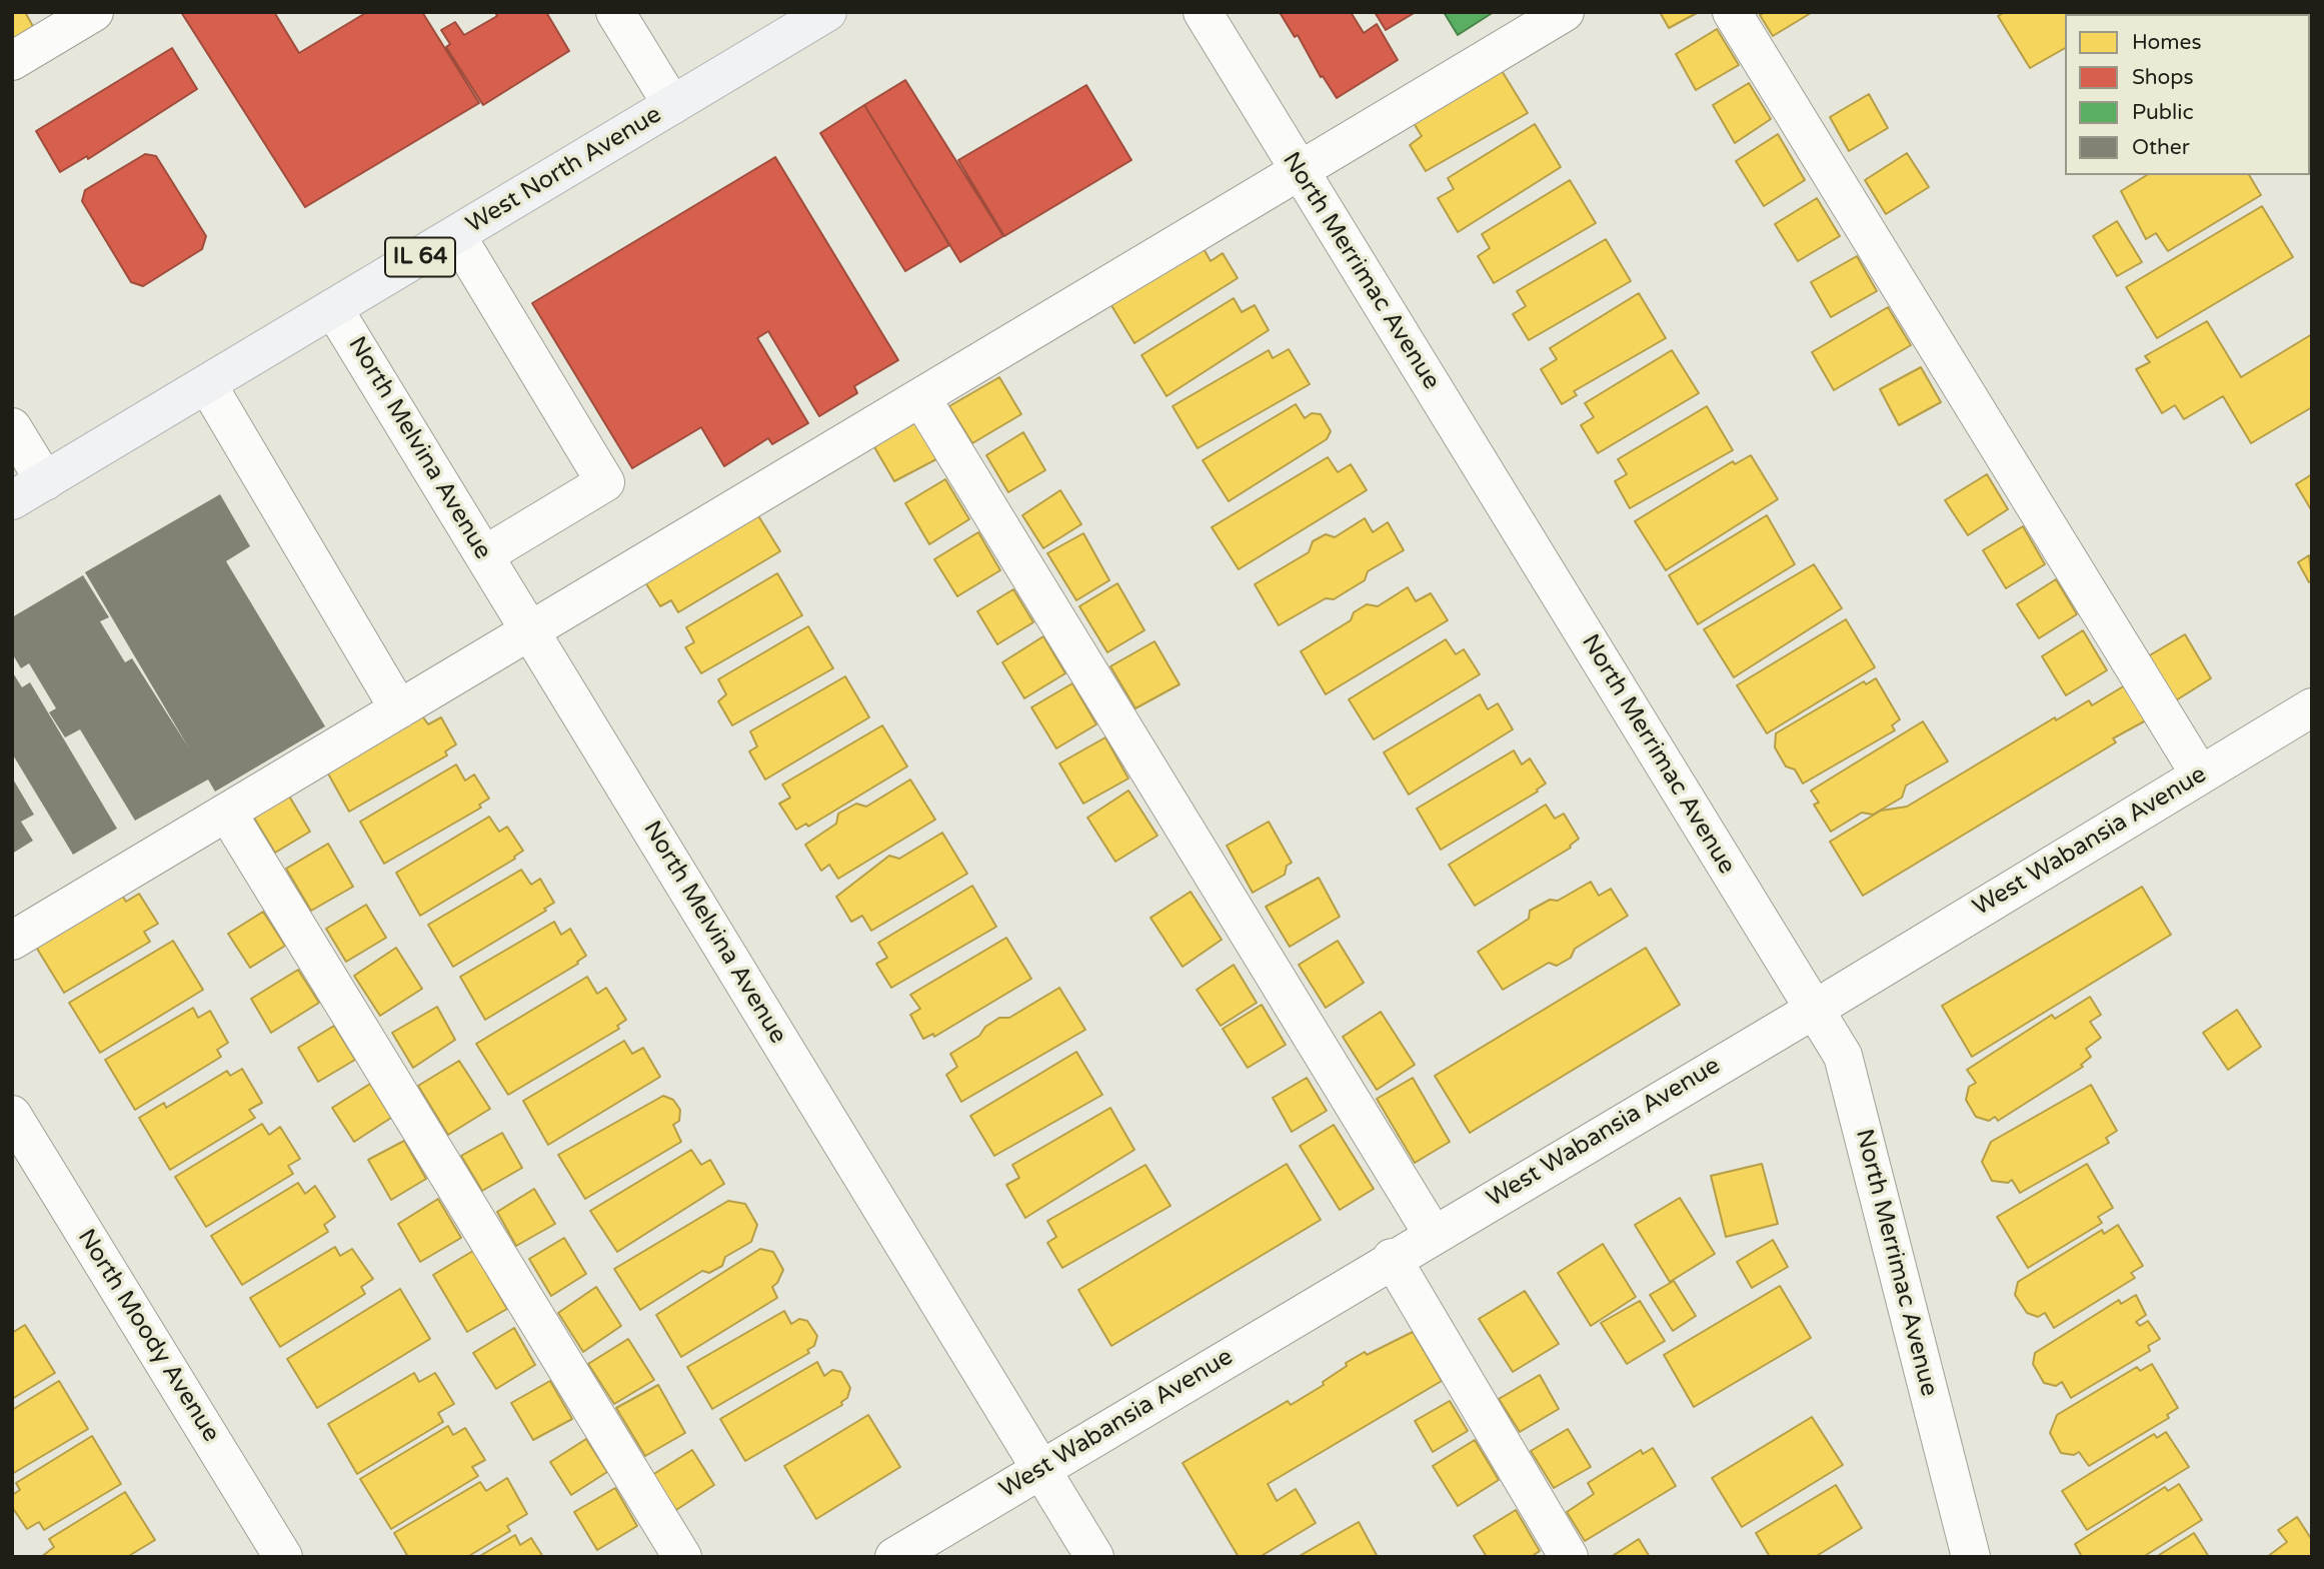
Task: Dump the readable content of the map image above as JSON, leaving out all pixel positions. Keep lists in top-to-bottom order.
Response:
{
  "streets": {
    "main road": ["West North Avenue", "IL 64"],
    "street": [
      "North Merrimac Avenue",
      "North Melvina Avenue",
      "West Wabansia Avenue",
      "North Moody Avenue"
    ]
  },
  "crossings": [
    ["West North Avenue", "North Melvina Avenue"],
    ["North Merrimac Avenue", "West Wabansia Avenue"],
    ["North Melvina Avenue", "West Wabansia Avenue"]
  ],
  "legend": [
    "Homes",
    "Shops",
    "Public",
    "Other"
  ]
}
